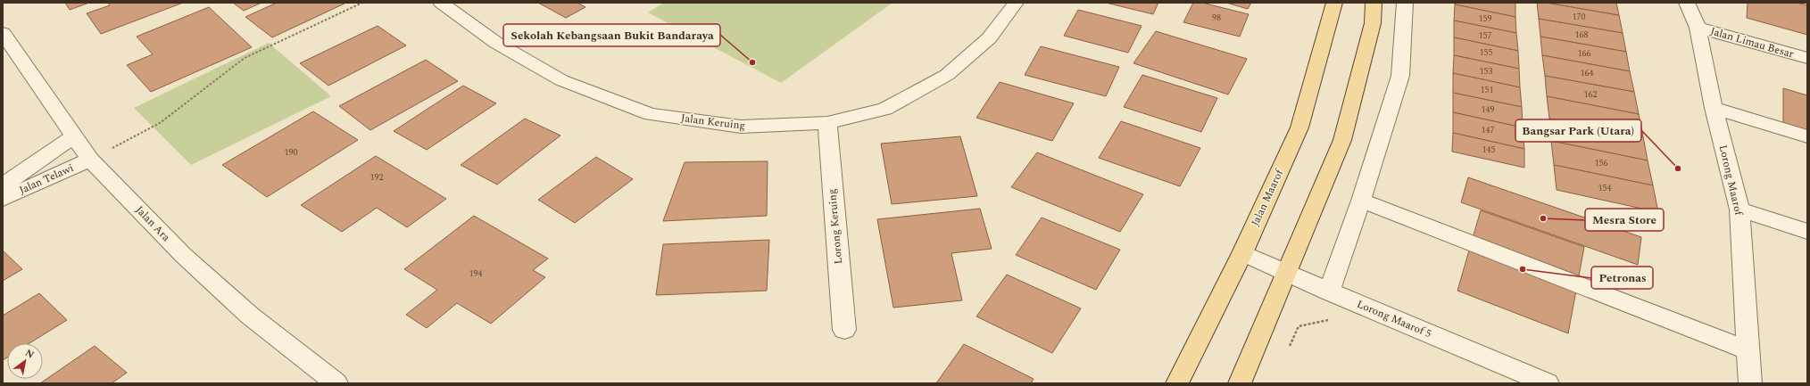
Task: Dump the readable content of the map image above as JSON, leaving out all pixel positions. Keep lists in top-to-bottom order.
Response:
{
  "streets": {
    "main road": ["Jalan Maarof"],
    "street": [
      "Jalan Limau Besar",
      "Jalan Keruing",
      "Jalan Telawi",
      "Lorong Maarof",
      "Jalan Ara",
      "Lorong Keruing",
      "Lorong Maarof 5"
    ]
  },
  "crossings": [
    ["Jalan Limau Besar", "Lorong Maarof"],
    ["Jalan Keruing", "Lorong Keruing"],
    ["Jalan Telawi", "Jalan Ara"],
    ["Jalan Maarof", "Lorong Maarof 5"]
  ],
  "places": [
    "Sekolah Kebangsaan Bukit Bandaraya",
    "Bangsar Park (Utara)",
    "Mesra Store",
    "Petronas"
  ],
  "house_numbers": [
    "170",
    "98",
    "159",
    "168",
    "157",
    "155",
    "166",
    "153",
    "164",
    "151",
    "162",
    "149",
    "147",
    "145",
    "190",
    "156",
    "192",
    "154",
    "194"
  ],
  "north": "top right"
}
